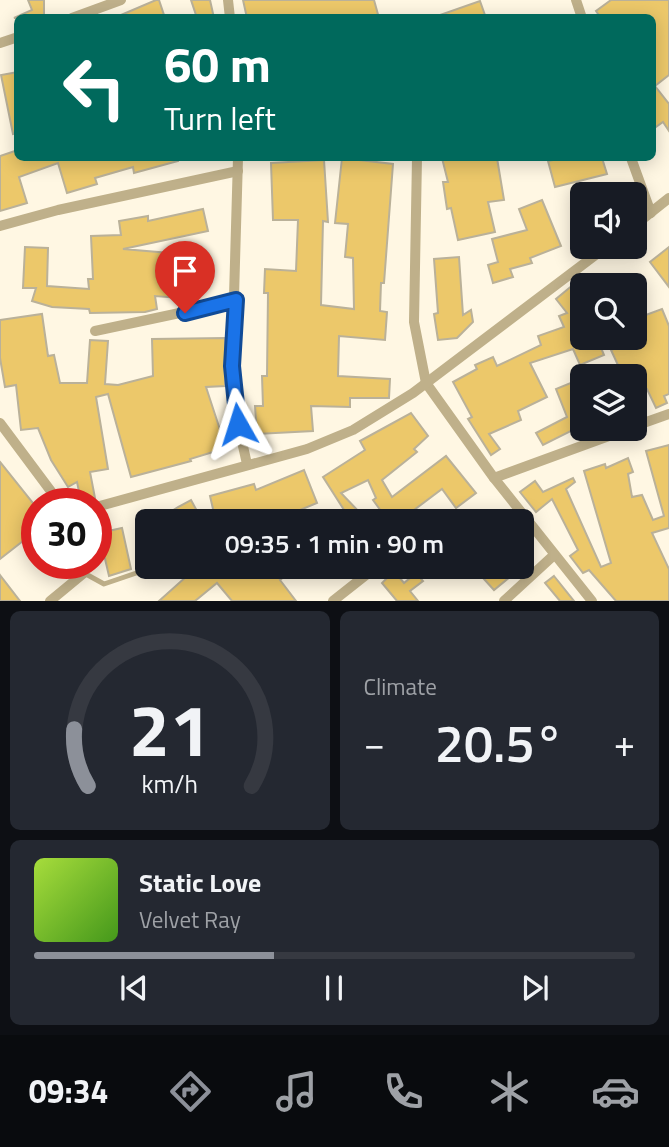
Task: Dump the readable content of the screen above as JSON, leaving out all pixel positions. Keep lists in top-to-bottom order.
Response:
{
  "page": {
    "turn": ["60 m", "Turn left"],
    "limit": "30",
    "trip": "09:35 · 1 min · 90 m",
    "tile": "Climate",
    "heat": ["−", "20.5°", "+"],
    "song": ["Static Love", "Velvet Ray"],
    "tabs": "09:34",
    "gauge": ["21", "km/h"]
  }
}
